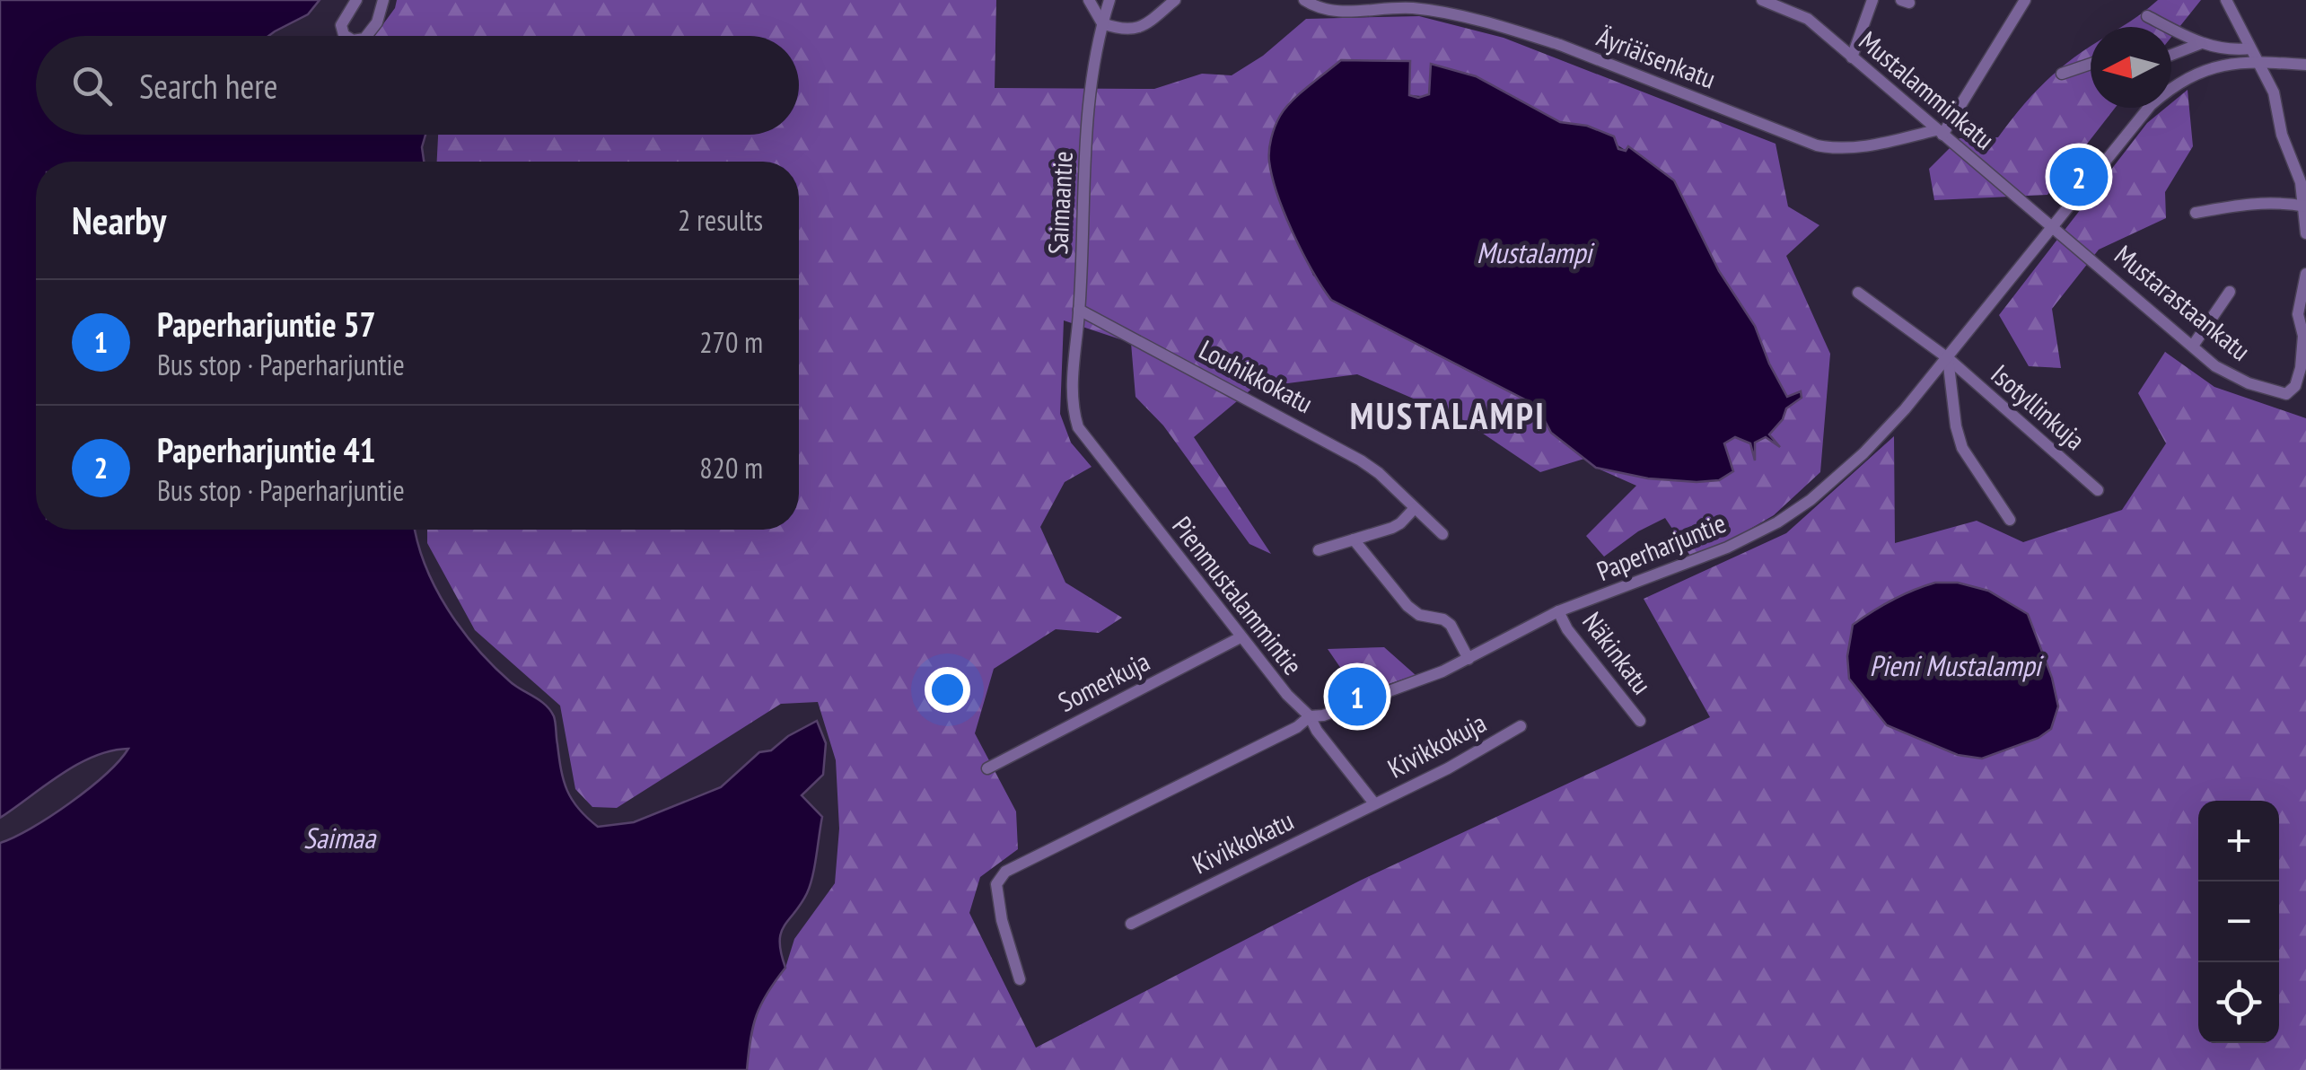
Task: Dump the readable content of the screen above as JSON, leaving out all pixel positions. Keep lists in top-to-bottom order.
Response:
{
  "streets": {
    "street": [
      "Äyriäisenkatu",
      "Mustalamminkatu",
      "Saimaantie",
      "Mustarastaankatu",
      "Louhikkokatu",
      "Isotyllinkuja",
      "Paperharjuntie",
      "Pienmustalammintie",
      "Näkinkatu",
      "Somerkuja",
      "Kivikkokuja",
      "Kivikkokatu"
    ]
  },
  "crossings": [
    ["Äyriäisenkatu", "Mustalamminkatu"],
    ["Mustalamminkatu", "Mustarastaankatu"],
    ["Mustalamminkatu", "Paperharjuntie"],
    ["Saimaantie", "Louhikkokatu"],
    ["Saimaantie", "Pienmustalammintie"],
    ["Mustarastaankatu", "Paperharjuntie"],
    ["Isotyllinkuja", "Paperharjuntie"],
    ["Paperharjuntie", "Pienmustalammintie"],
    ["Paperharjuntie", "Näkinkatu"],
    ["Pienmustalammintie", "Somerkuja"],
    ["Pienmustalammintie", "Kivikkokuja"],
    ["Pienmustalammintie", "Kivikkokatu"],
    ["Kivikkokuja", "Kivikkokatu"]
  ],
  "districts": ["MUSTALAMPI"],
  "water": ["Mustalampi", "Pieni Mustalampi", "Saimaa"],
  "north": "left",
  "page": {
    "search": "Search here",
    "pins": ["2", "1"],
    "heading": ["Nearby", "2 results"],
    "list": [
      {
        "mark": "1",
        "name": "Paperharjuntie 57",
        "note": "Bus stop · Paperharjuntie",
        "value": "270 m"
      },
      {
        "mark": "2",
        "name": "Paperharjuntie 41",
        "note": "Bus stop · Paperharjuntie",
        "value": "820 m"
      }
    ],
    "map_buttons": ["+", "−"]
  }
}
